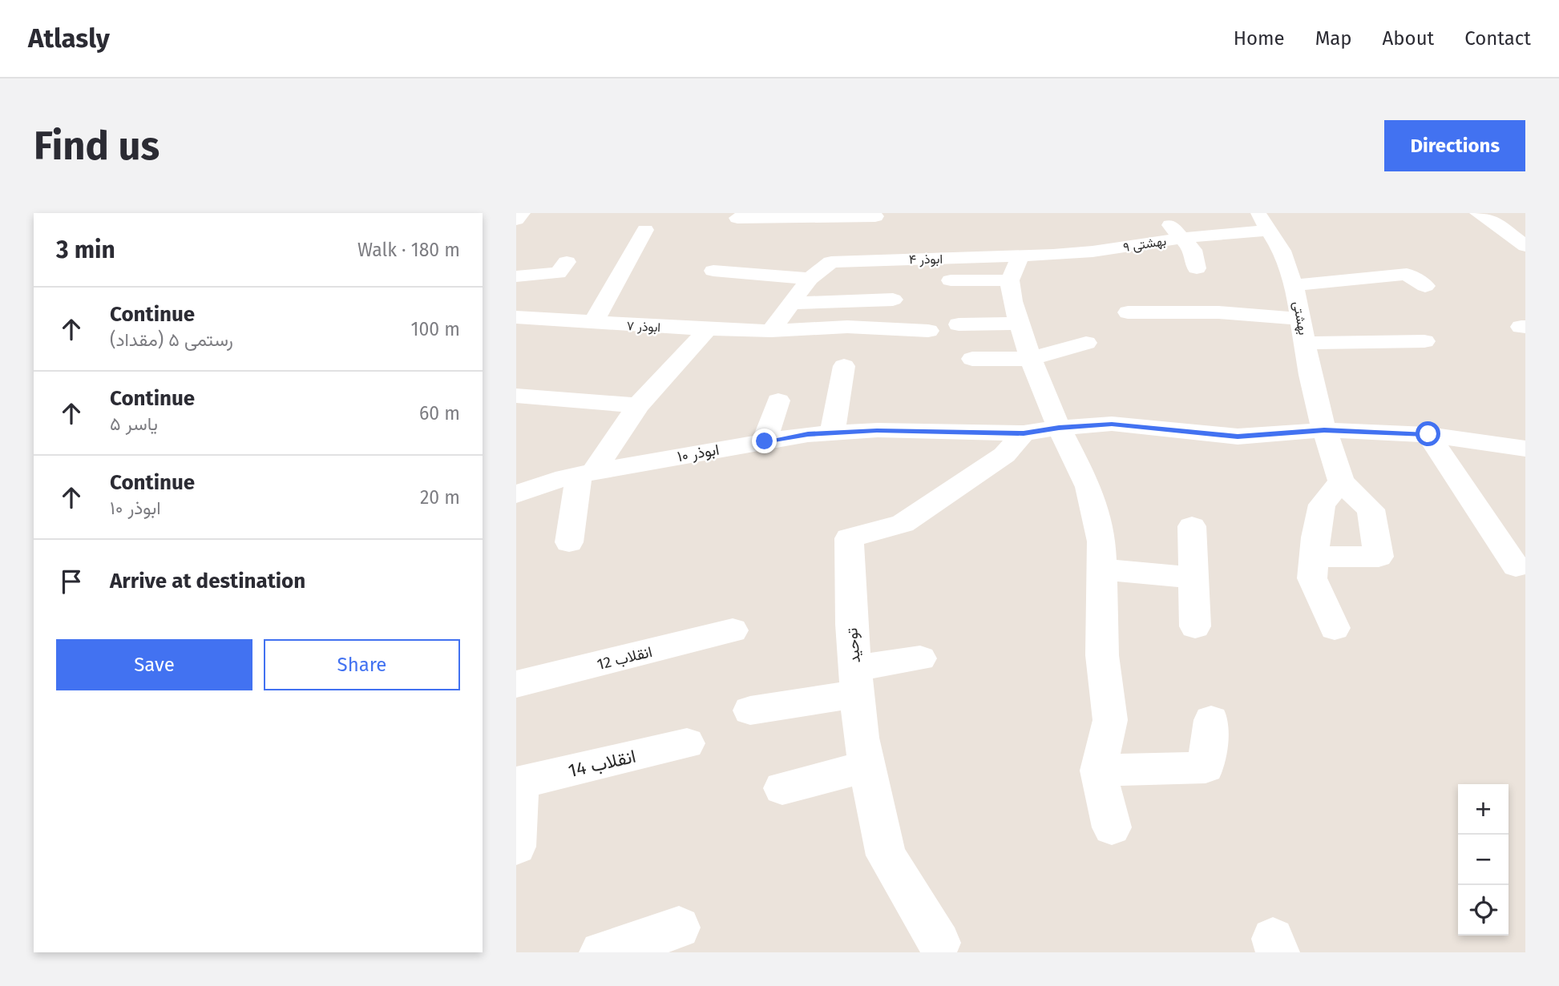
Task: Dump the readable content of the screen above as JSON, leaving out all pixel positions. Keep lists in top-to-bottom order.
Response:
{
  "streets": {
    "street": [
      "بهشتی ۹",
      "ابوذر ۴",
      "بهشتی",
      "ابوذر ۷",
      "ابوذر ۱۰",
      "توحید",
      "انقلاب 12",
      "انقلاب 14"
    ]
  },
  "crossings": [
    ["بهشتی ۹", "ابوذر ۴"],
    ["بهشتی ۹", "بهشتی"],
    ["بهشتی", "ابوذر ۱۰"],
    ["ابوذر ۱۰", "توحید"]
  ],
  "page": {
    "header": "Atlasly",
    "nav": [
      "Home",
      "Map",
      "About",
      "Contact"
    ],
    "buttons": [
      "Directions",
      ["Save", "Share"]
    ],
    "title": "Find us",
    "heading": ["3 min", "Walk · 180 m"],
    "list": [
      ["Continue", "رستمی ۵ (مقداد)", "100 m"],
      ["Continue", "یاسر ۵", "60 m"],
      ["Continue", "ابوذر ۱۰", "20 m"],
      "Arrive at destination"
    ],
    "map_buttons": ["+", "−"]
  }
}
